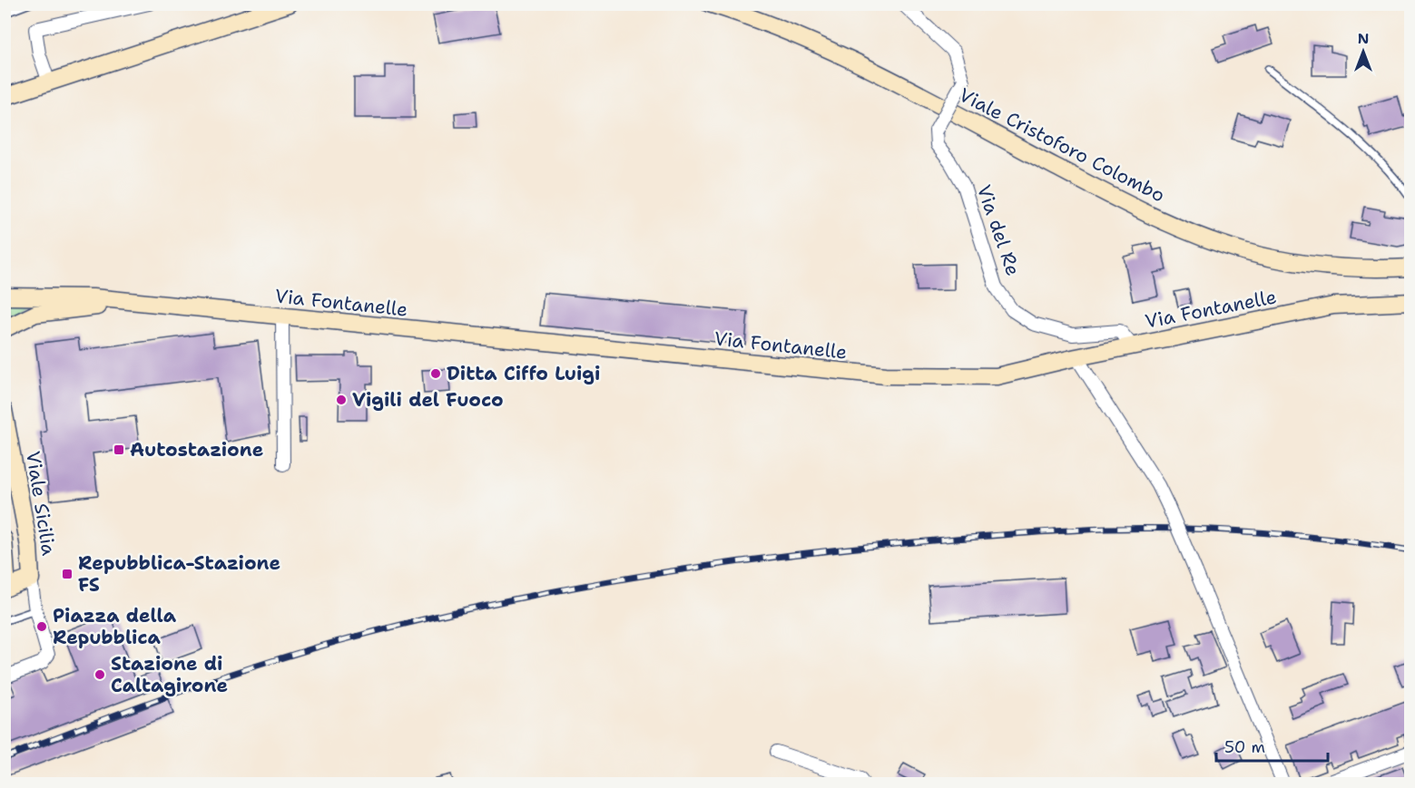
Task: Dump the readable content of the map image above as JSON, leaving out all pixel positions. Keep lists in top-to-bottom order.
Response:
{
  "streets": {
    "street": [
      "Viale Cristoforo Colombo",
      "Via del Re",
      "Via Fontanelle",
      "Viale Sicilia"
    ]
  },
  "crossings": [
    ["Via del Re", "Via Fontanelle"]
  ],
  "places": {
    "other": [
      "Ditta Ciffo Luigi",
      "Vigili del Fuoco",
      "Piazza della Repubblica",
      "Stazione di Caltagirone"
    ],
    "transit": ["Autostazione", "Repubblica-Stazione FS"]
  },
  "scale_bar": "50 m",
  "north": "top"
}
